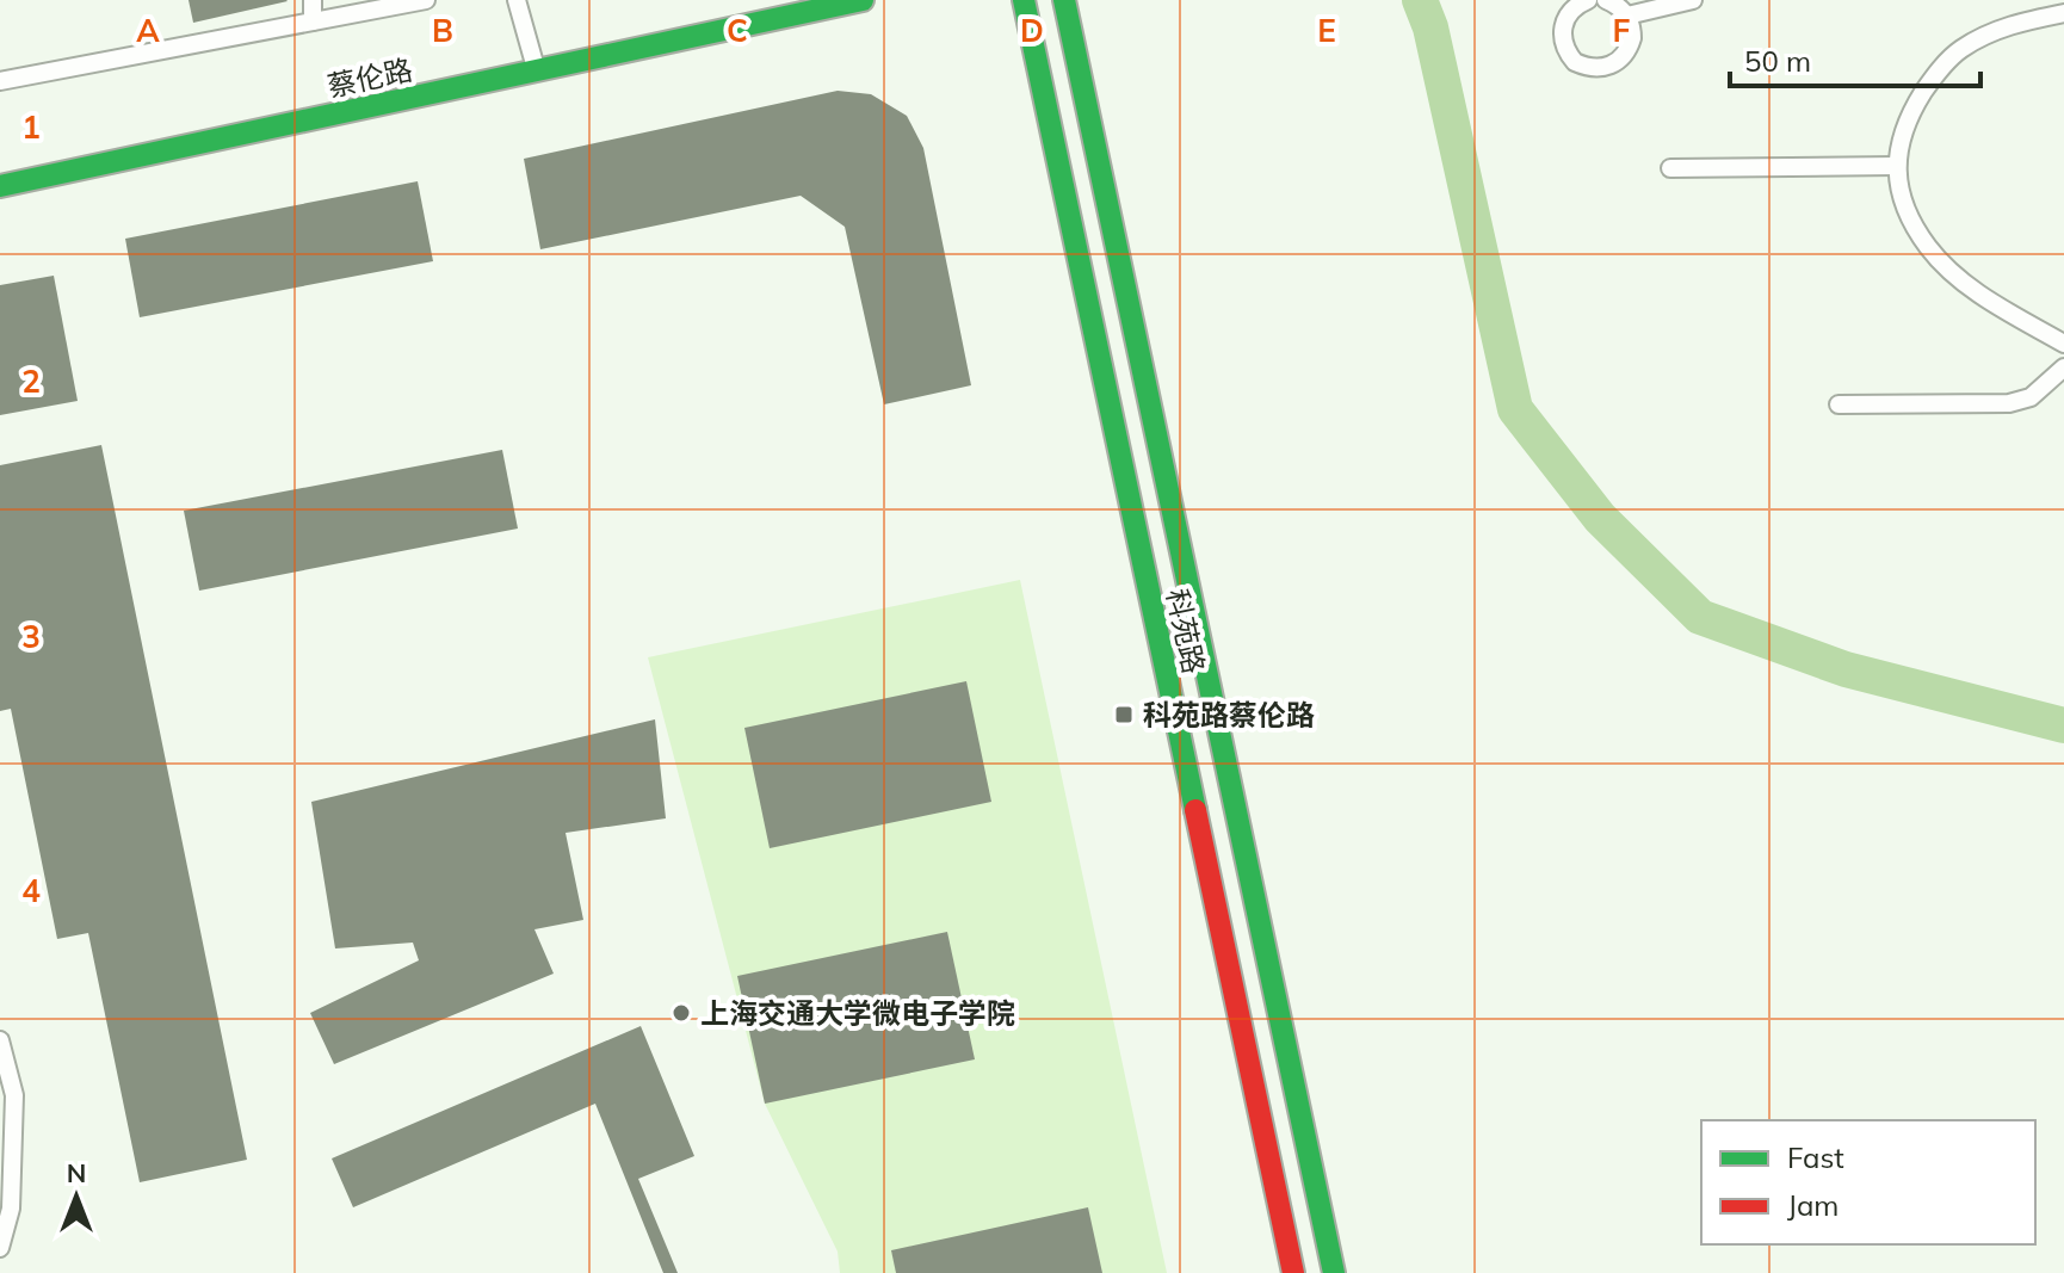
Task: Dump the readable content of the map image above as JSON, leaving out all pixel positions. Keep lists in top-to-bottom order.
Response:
{
  "streets": {
    "street": ["蔡伦路", "科苑路"]
  },
  "places": {
    "transit": ["科苑路蔡伦路"],
    "other": ["上海交通大学微电子学院"]
  },
  "legend": ["Fast", "Jam"],
  "scale_bar": "50 m",
  "north": "top",
  "grid": {
    "columns": [
      "A",
      "B",
      "C",
      "D",
      "E",
      "F"
    ],
    "rows": [
      "1",
      "2",
      "3",
      "4"
    ]
  }
}
